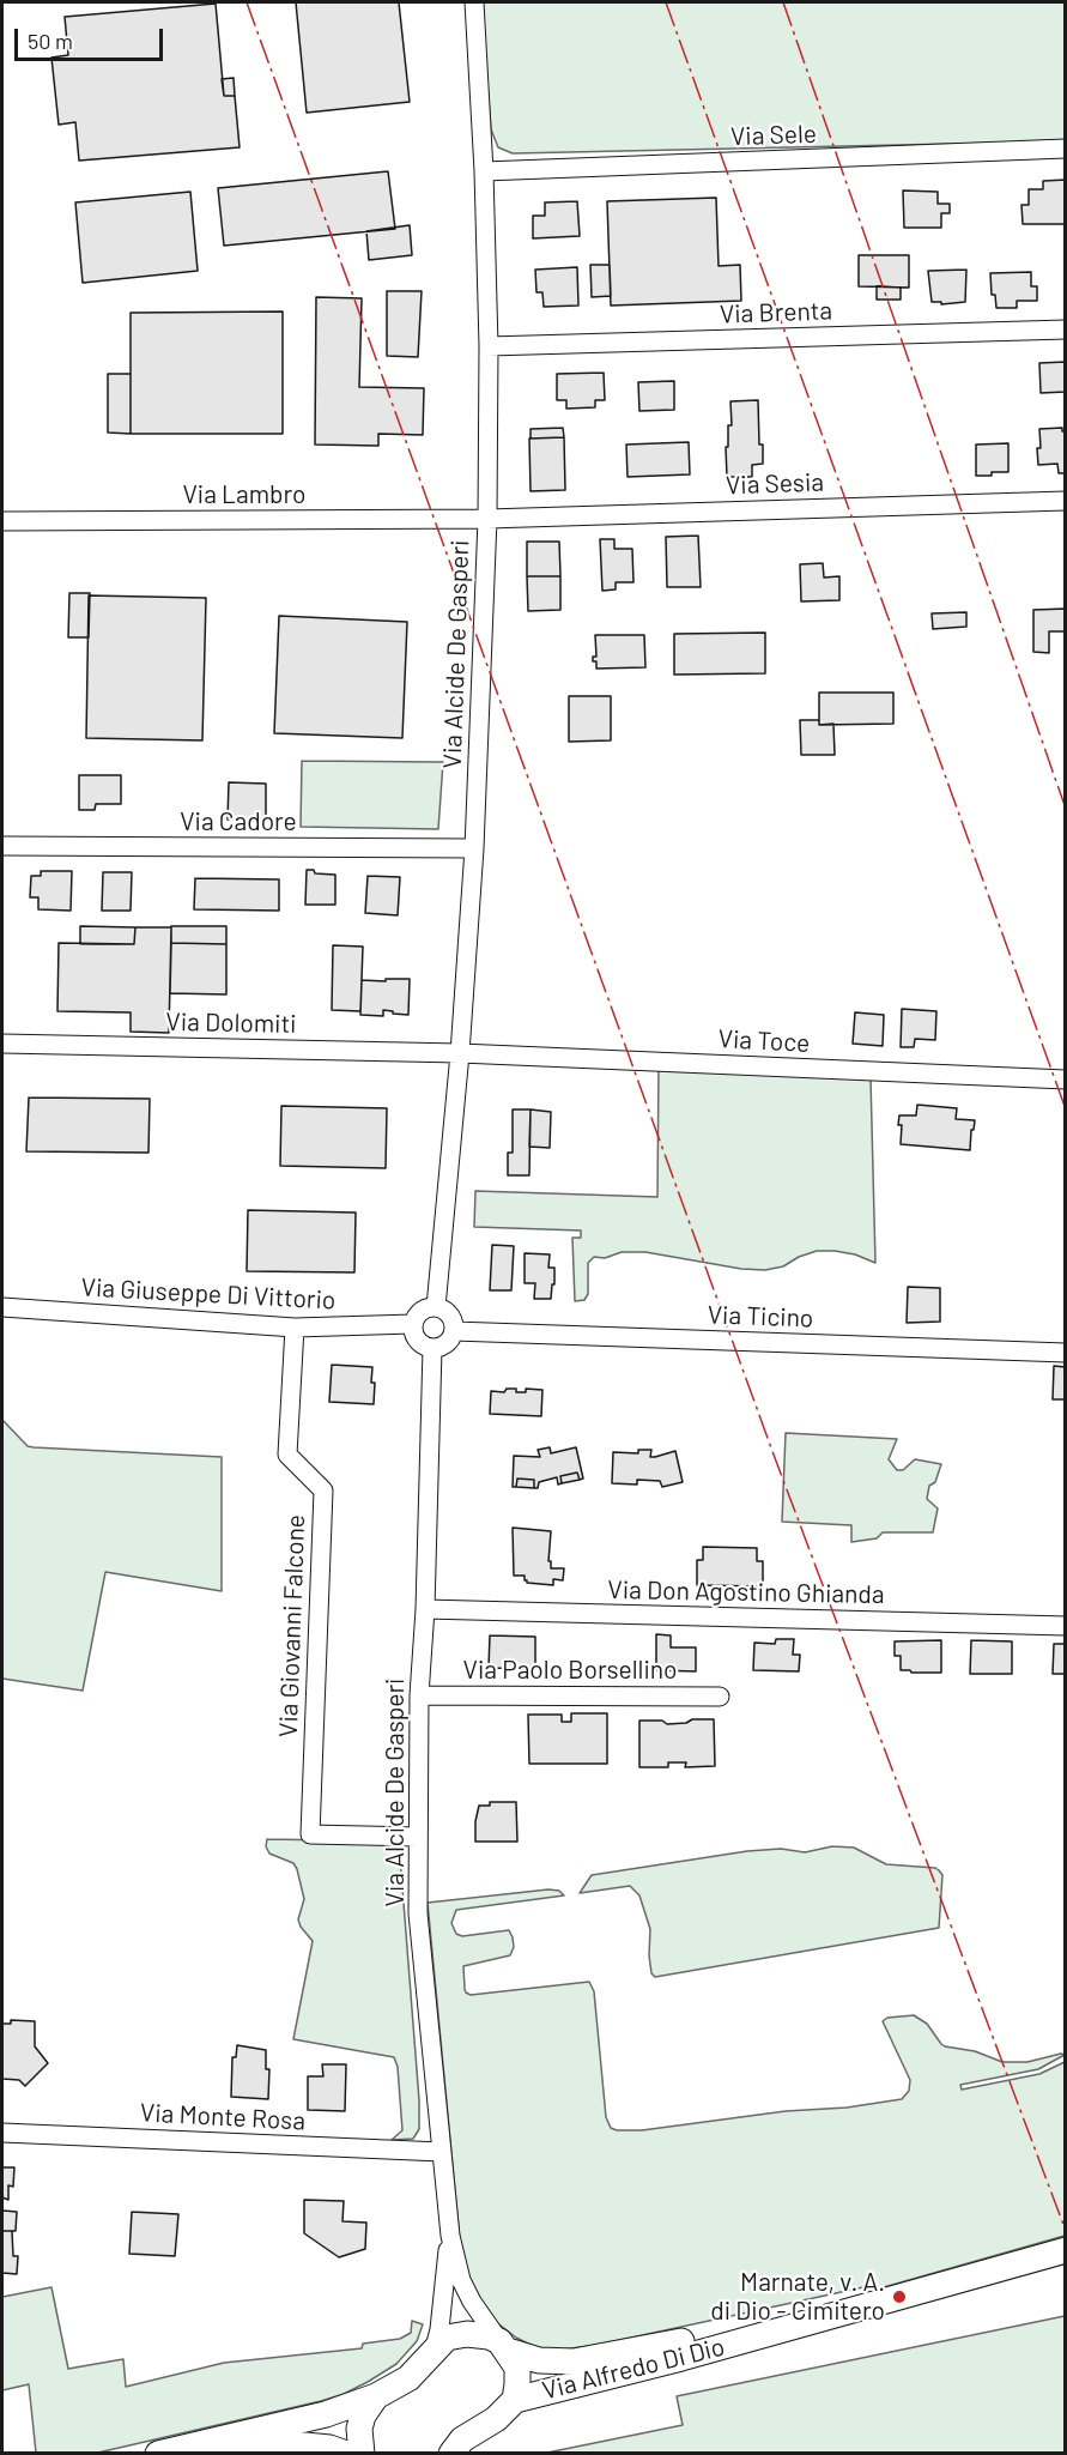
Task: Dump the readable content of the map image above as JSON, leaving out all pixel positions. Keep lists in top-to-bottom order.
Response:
{
  "streets": {
    "main road": ["Via Alfredo Di Dio"],
    "street": [
      "Via Sele",
      "Via Brenta",
      "Via Sesia",
      "Via Lambro",
      "Via Alcide De Gasperi",
      "Via Cadore",
      "Via Dolomiti",
      "Via Toce",
      "Via Giuseppe Di Vittorio",
      "Via Ticino",
      "Via Don Agostino Ghianda",
      "Via Giovanni Falcone",
      "Via Paolo Borsellino",
      "Via Monte Rosa"
    ]
  },
  "crossings": [
    ["Via Sele", "Via Alcide De Gasperi"],
    ["Via Brenta", "Via Alcide De Gasperi"],
    ["Via Sesia", "Via Lambro"],
    ["Via Sesia", "Via Alcide De Gasperi"],
    ["Via Lambro", "Via Alcide De Gasperi"],
    ["Via Alcide De Gasperi", "Via Cadore"],
    ["Via Alcide De Gasperi", "Via Dolomiti"],
    ["Via Alcide De Gasperi", "Via Toce"],
    ["Via Alcide De Gasperi", "Via Giuseppe Di Vittorio"],
    ["Via Alcide De Gasperi", "Via Ticino"],
    ["Via Alcide De Gasperi", "Via Don Agostino Ghianda"],
    ["Via Alcide De Gasperi", "Via Giovanni Falcone"],
    ["Via Alcide De Gasperi", "Via Paolo Borsellino"],
    ["Via Alcide De Gasperi", "Via Monte Rosa"],
    ["Via Alcide De Gasperi", "Via Alfredo Di Dio"],
    ["Via Dolomiti", "Via Toce"],
    ["Via Giuseppe Di Vittorio", "Via Ticino"],
    ["Via Giuseppe Di Vittorio", "Via Giovanni Falcone"]
  ],
  "places": ["Marnate, v. A. di Dio - Cimitero"],
  "scale_bar": "50 m"
}
